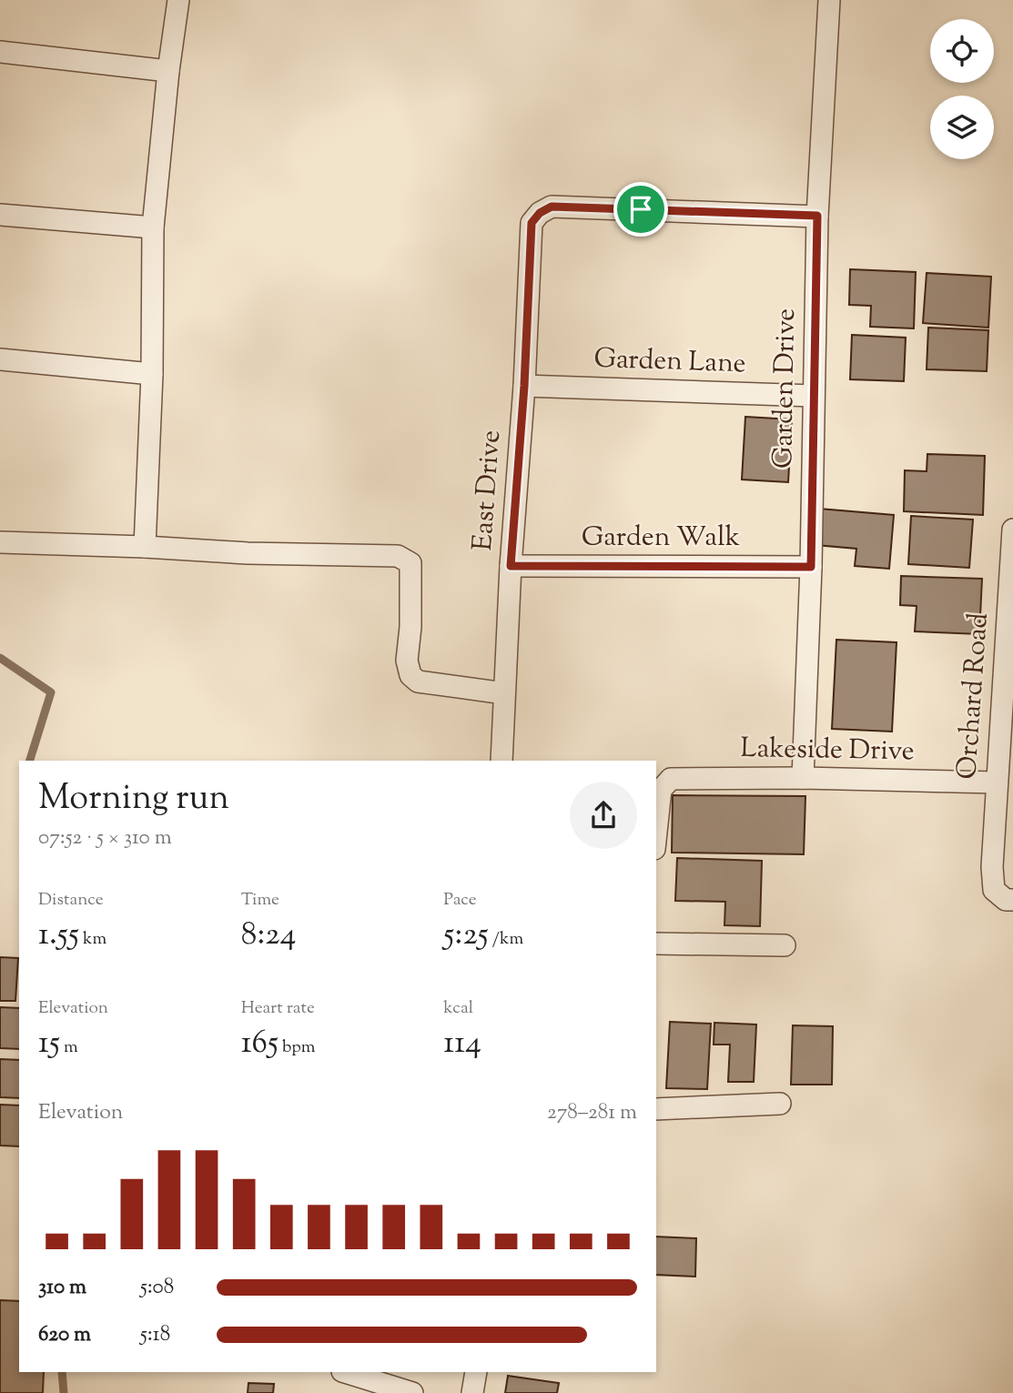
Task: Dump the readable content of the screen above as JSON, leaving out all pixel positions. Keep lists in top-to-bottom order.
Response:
{
  "streets": {
    "street": [
      "Garden Lane",
      "Garden Drive",
      "East Drive",
      "Garden Walk",
      "Orchard Road",
      "Lakeside Drive"
    ]
  },
  "crossings": [
    ["Garden Lane", "Garden Drive"],
    ["Garden Lane", "East Drive"],
    ["Garden Drive", "East Drive"],
    ["Garden Drive", "Garden Walk"],
    ["Garden Drive", "Lakeside Drive"],
    ["East Drive", "Garden Walk"],
    ["Orchard Road", "Lakeside Drive"]
  ],
  "page": {
    "heading": ["Morning run", "07:52 · 5 × 310 m"],
    "stats": [
      ["Distance", "1.55 km"],
      ["Time", "8:24"],
      ["Pace", "5:25 /km"],
      ["Elevation", "15 m"],
      ["Heart rate", "165 bpm"],
      ["kcal", "114"]
    ],
    "chart": ["Elevation", "278–281 m"],
    "list": [
      {
        "name": "310 m",
        "note": "5:08"
      },
      {
        "name": "620 m",
        "note": "5:18"
      }
    ]
  }
}
